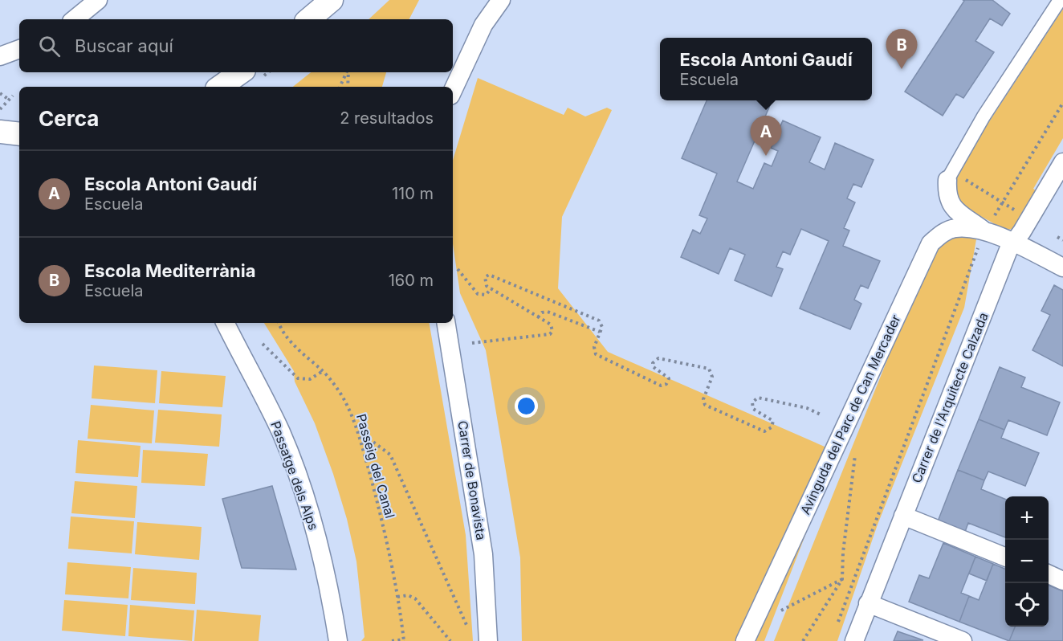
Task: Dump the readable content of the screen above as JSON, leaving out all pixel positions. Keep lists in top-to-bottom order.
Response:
{
  "streets": {
    "street": [
      "Carrer de l'Arquitecte Calzada",
      "Avinguda del Parc de Can Mercader",
      "Passatge dels Alps",
      "Carrer de Bonavista"
    ],
    "path": ["Passeig del Canal"]
  },
  "crossings": [
    ["Carrer de l'Arquitecte Calzada", "Avinguda del Parc de Can Mercader"]
  ],
  "page": {
    "search": "Buscar aquí",
    "pins": ["B", "A"],
    "popup": ["Escola Antoni Gaudí", "Escuela"],
    "heading": ["Cerca", "2 resultados"],
    "list": [
      {
        "mark": "A",
        "name": "Escola Antoni Gaudí",
        "note": "Escuela",
        "value": "110 m"
      },
      {
        "mark": "B",
        "name": "Escola Mediterrània",
        "note": "Escuela",
        "value": "160 m"
      }
    ],
    "map_buttons": ["+", "−"]
  }
}
